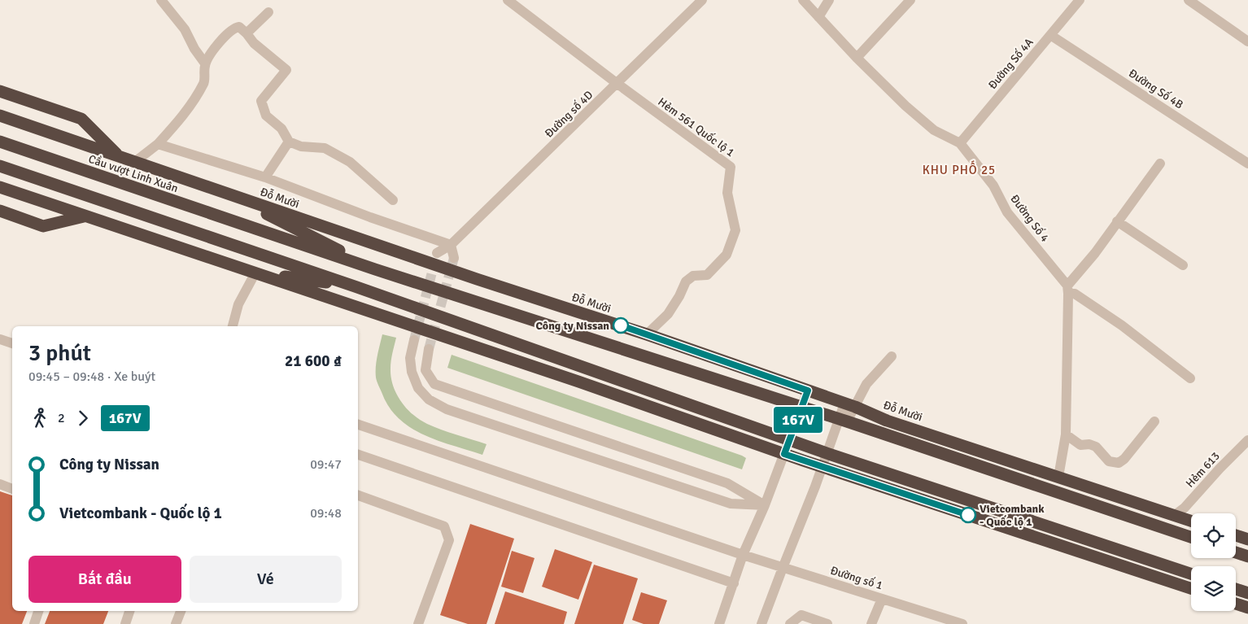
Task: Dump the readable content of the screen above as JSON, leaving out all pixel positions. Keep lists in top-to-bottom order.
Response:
{
  "streets": {
    "highway": ["Cầu vượt Linh Xuân", "Đỗ Mười"],
    "street": [
      "Đường Số 4A",
      "Đường Số 4B",
      "Đường số 4D",
      "Hẻm 561 Quốc lộ 1",
      "Đường Số 4",
      "Hẻm 613",
      "Đường số 1"
    ]
  },
  "crossings": [
    ["Đường Số 4A", "Đường Số 4B"],
    ["Đường Số 4A", "Đường Số 4"],
    ["Đường số 4D", "Hẻm 561 Quốc lộ 1"],
    ["Hẻm 561 Quốc lộ 1", "Đỗ Mười"],
    ["Đỗ Mười", "Hẻm 613"]
  ],
  "districts": ["KHU PHỐ 25"],
  "places": ["Công ty Nissan", "Vietcombank - Quốc lộ 1"],
  "lines": ["bus line 167V"],
  "page": {
    "on_map": "167V",
    "heading": ["3 phút", "09:45 – 09:48 · Xe buýt", "21 600 ₫"],
    "legs": ["2", "167V"],
    "list": [
      {
        "name": "Công ty Nissan",
        "value": "09:47"
      },
      {
        "name": "Vietcombank - Quốc lộ 1",
        "value": "09:48"
      }
    ],
    "buttons": ["Bắt đầu", "Vé"]
  }
}
